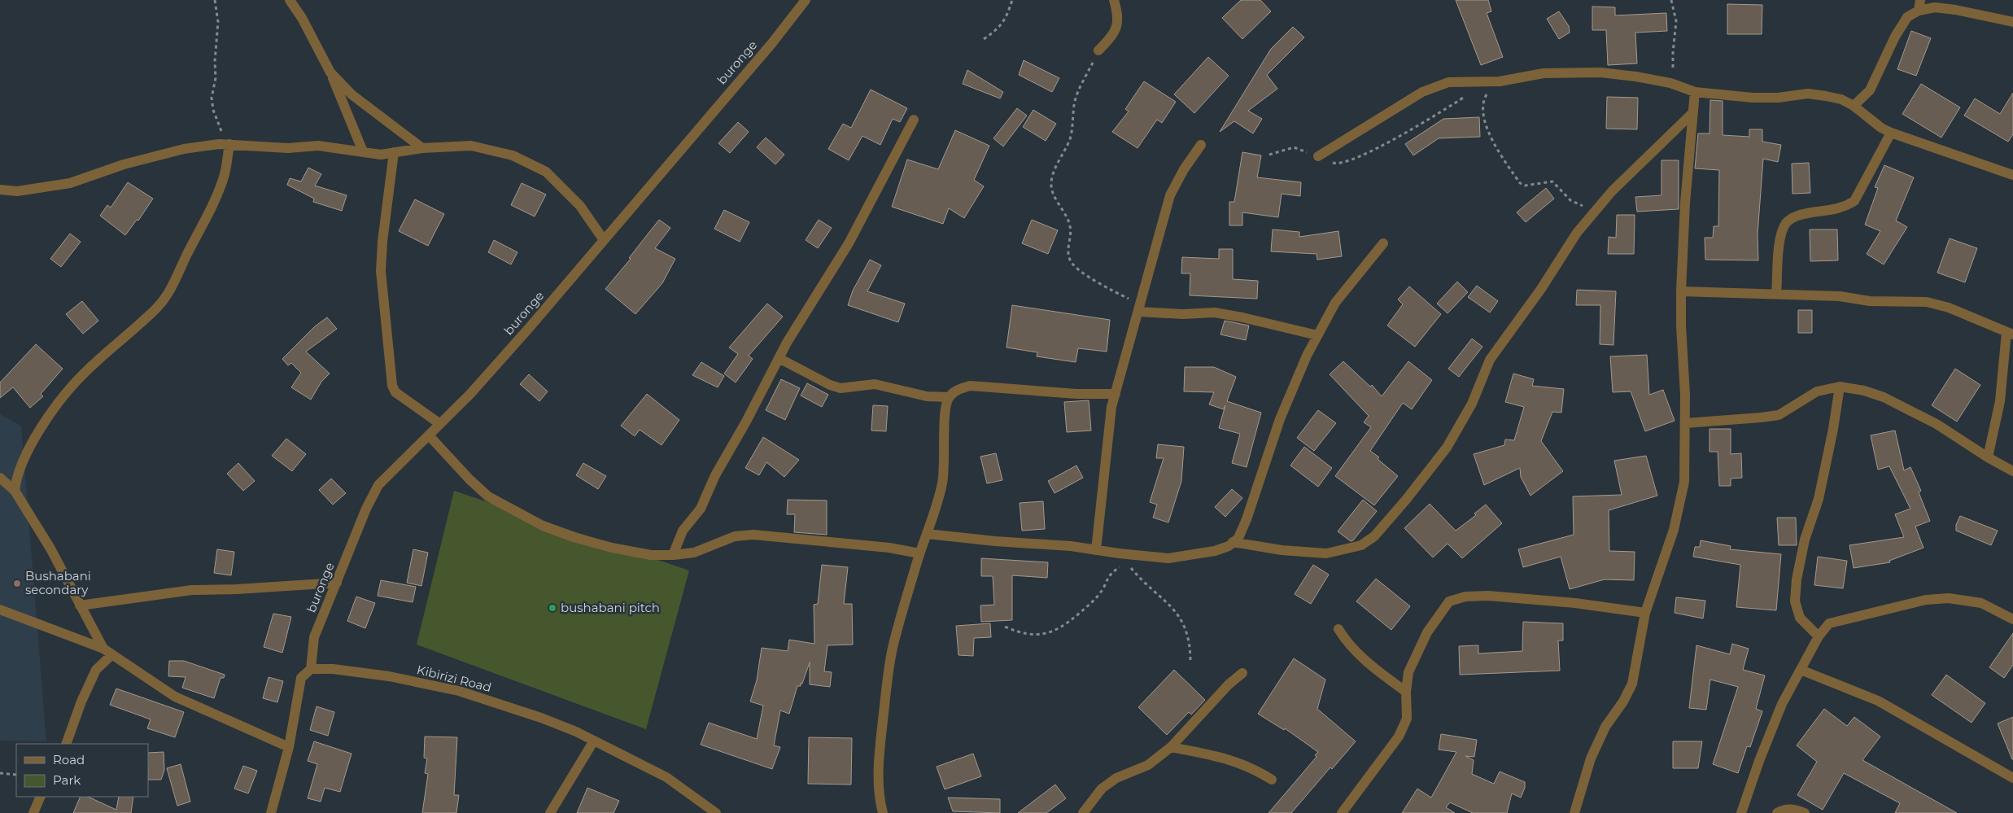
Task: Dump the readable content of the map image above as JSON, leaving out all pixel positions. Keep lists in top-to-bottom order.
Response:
{
  "streets": {
    "street": ["buronge", "Kibirizi Road"]
  },
  "crossings": [
    ["buronge", "Kibirizi Road"]
  ],
  "places": ["Bushabani secondary", "bushabani pitch"],
  "legend": ["Road", "Park"]
}
